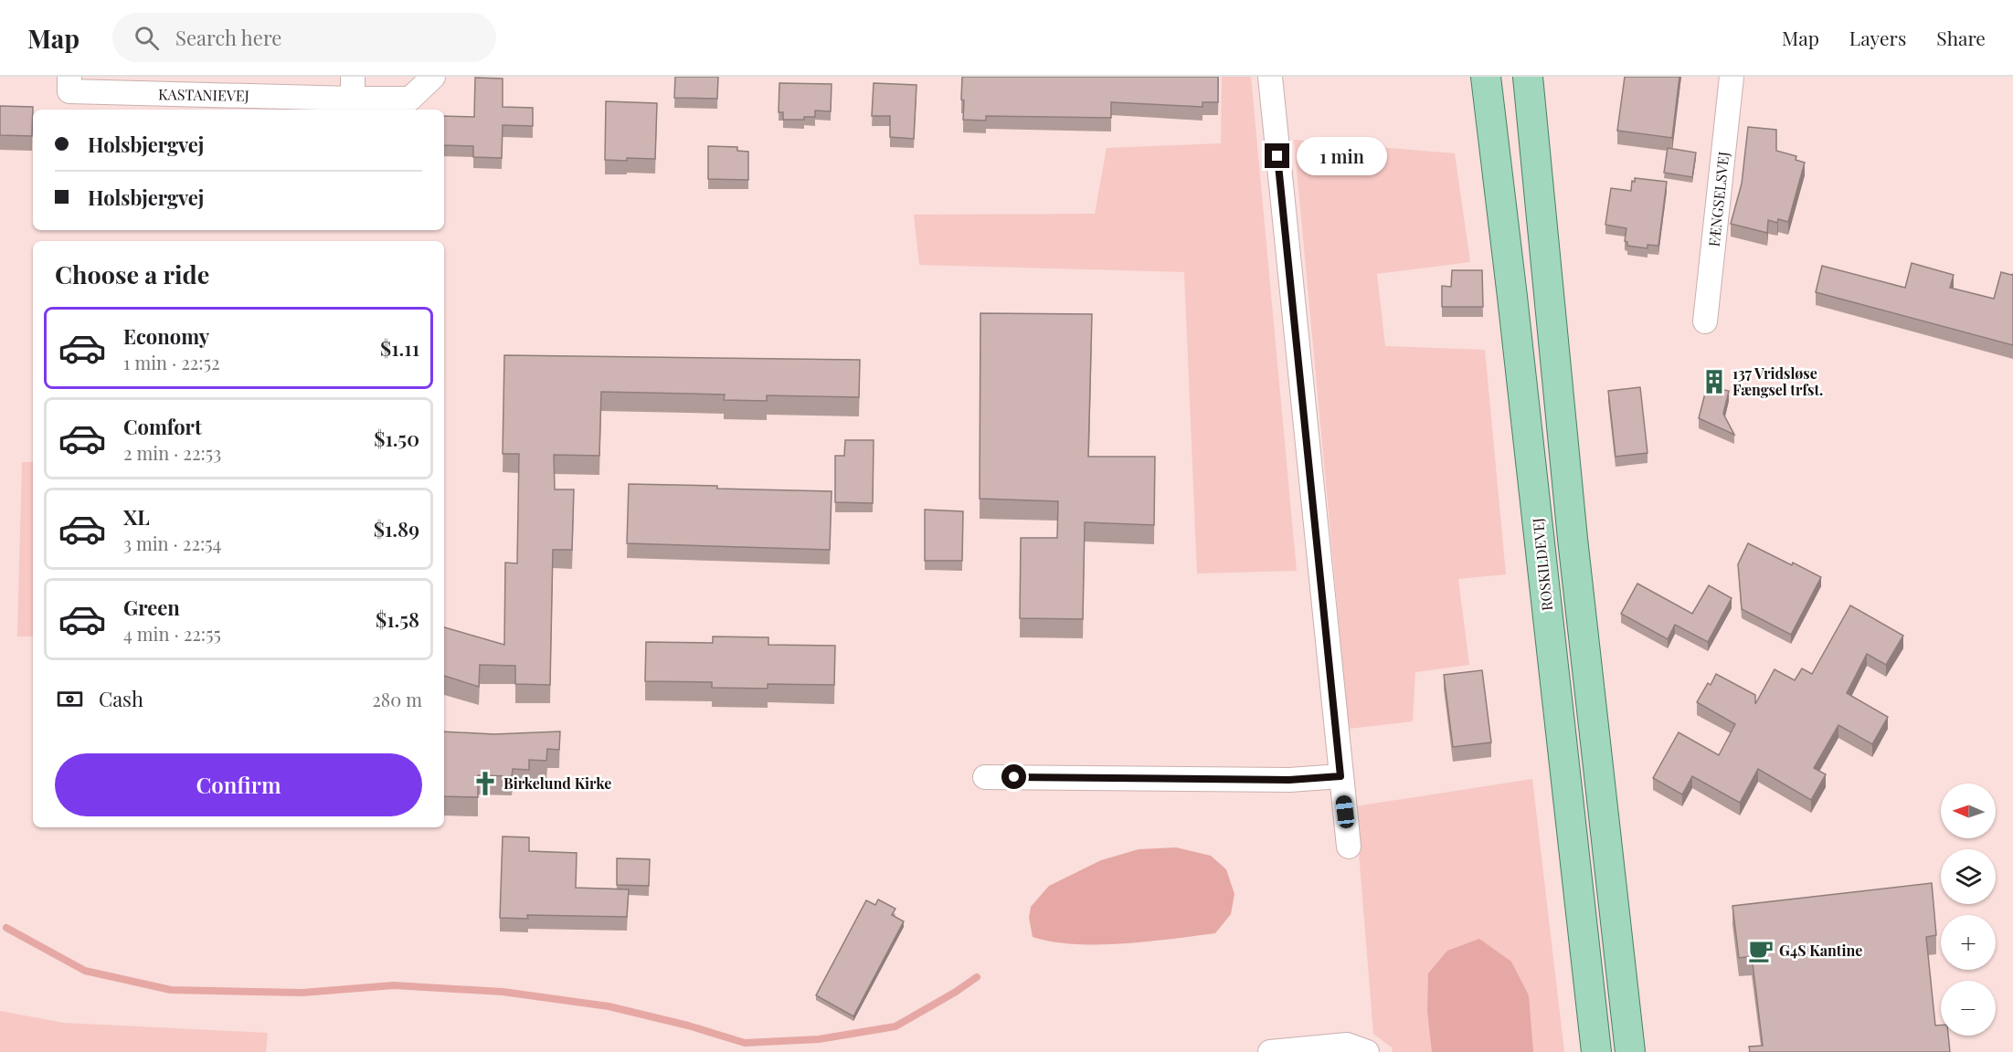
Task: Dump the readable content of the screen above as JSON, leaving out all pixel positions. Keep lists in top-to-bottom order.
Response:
{
  "streets": {
    "main road": ["ROSKILDEVEJ"],
    "street": ["KASTANIEVEJ", "FÆNGSELSVEJ"]
  },
  "places": {
    "building": ["137 Vridsløse Fængsel trfst."],
    "church": ["Birkelund Kirke"],
    "cafe": ["G4S Kantine"]
  },
  "north": "left",
  "page": {
    "header": "Map",
    "search": "Search here",
    "nav": ["Map", "Layers", "Share"],
    "banner": ["Holsbjergvej", "Holsbjergvej"],
    "bubble": "1 min",
    "heading": "Choose a ride",
    "list": [
      {
        "name": "Economy",
        "note": "1 min · 22:52",
        "value": "$1.11"
      },
      {
        "name": "Comfort",
        "note": "2 min · 22:53",
        "value": "$1.50"
      },
      {
        "name": "XL",
        "note": "3 min · 22:54",
        "value": "$1.89"
      },
      {
        "name": "Green",
        "note": "4 min · 22:55",
        "value": "$1.58"
      }
    ],
    "pay": ["Cash", "280 m"],
    "buttons": "Confirm",
    "map_buttons": ["+", "−"]
  }
}
